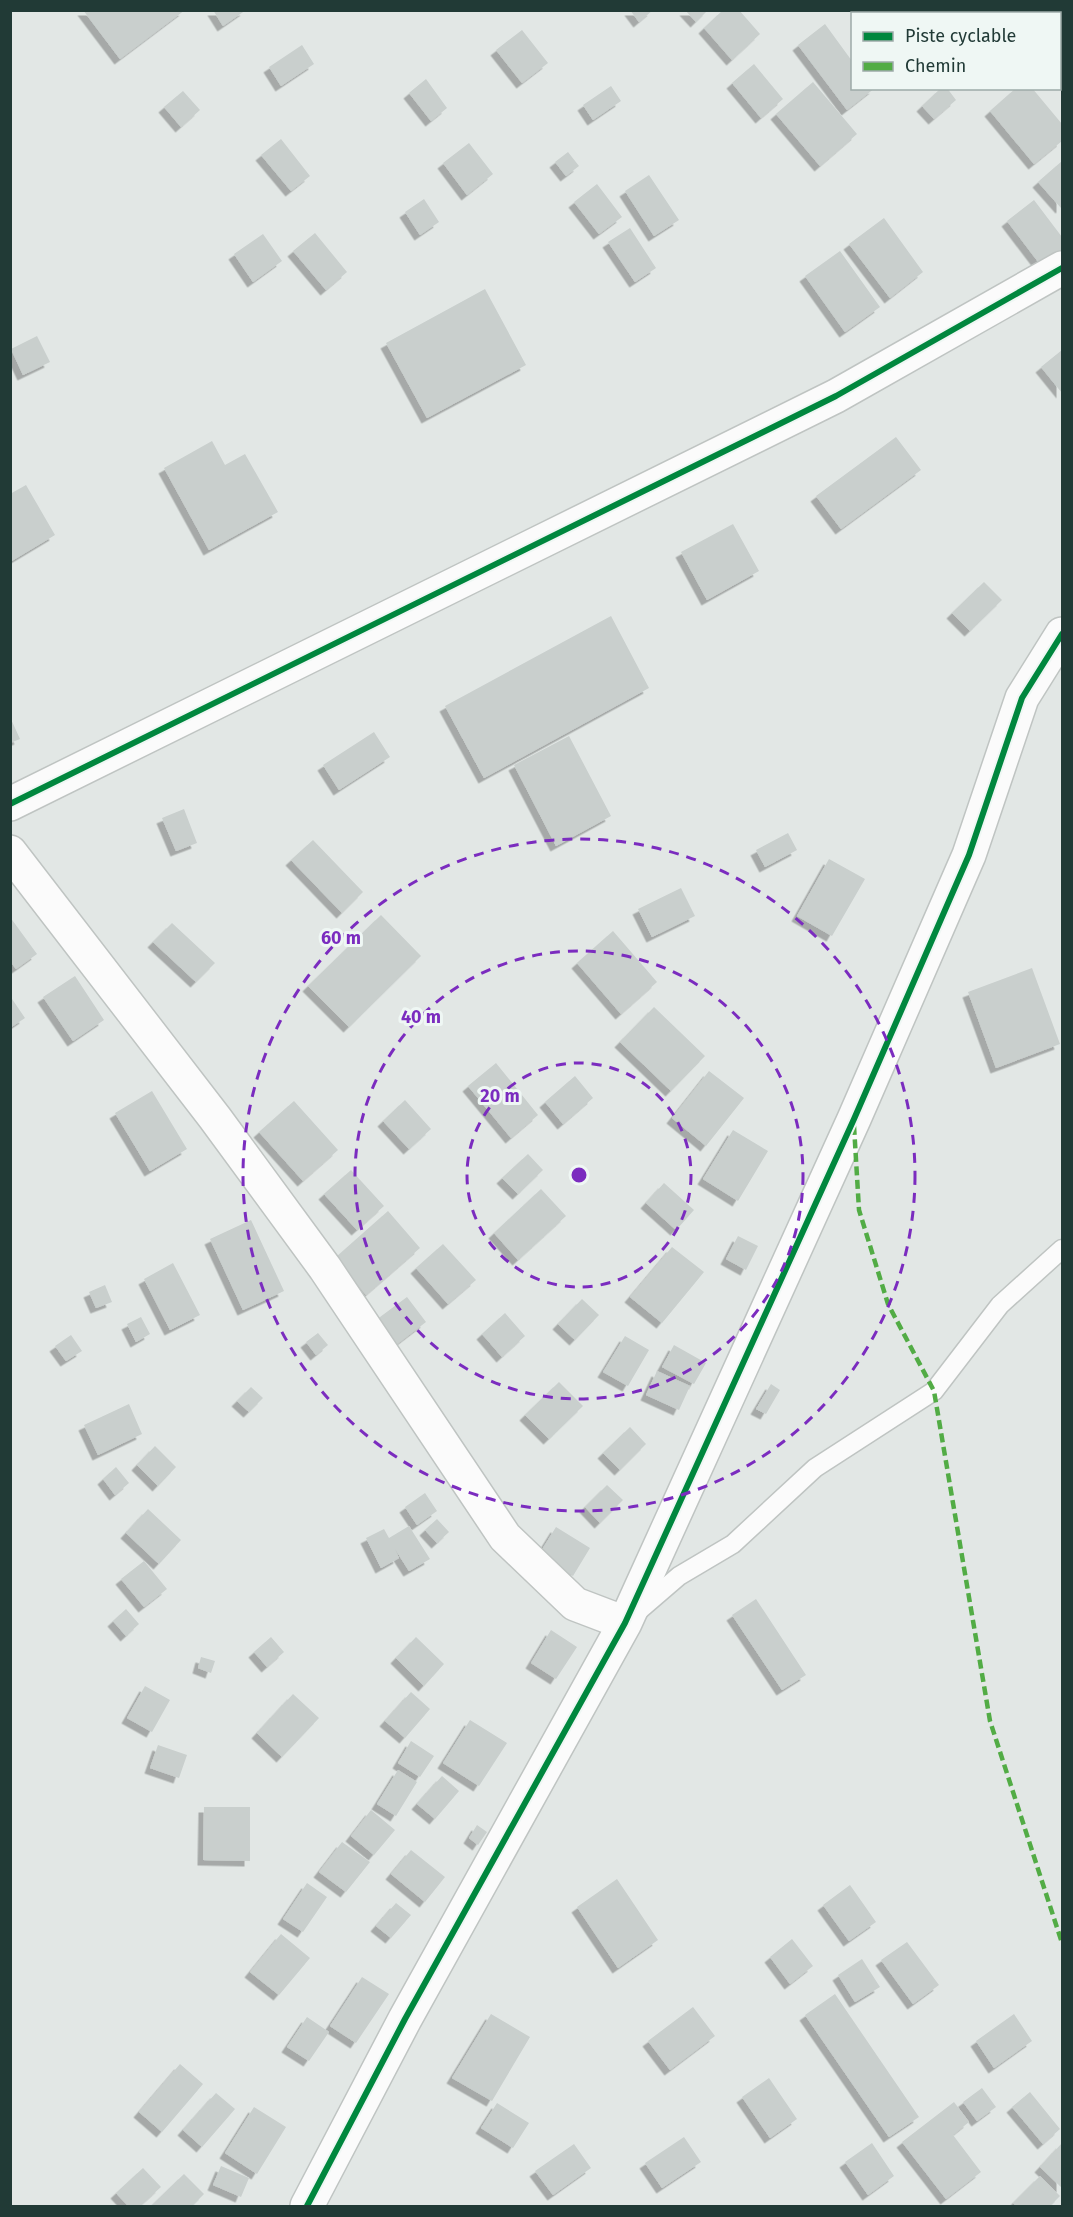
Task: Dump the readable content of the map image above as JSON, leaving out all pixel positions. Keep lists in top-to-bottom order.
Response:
{
  "legend": ["Piste cyclable", "Chemin"],
  "rings": ["60 m", "40 m", "20 m"]
}
